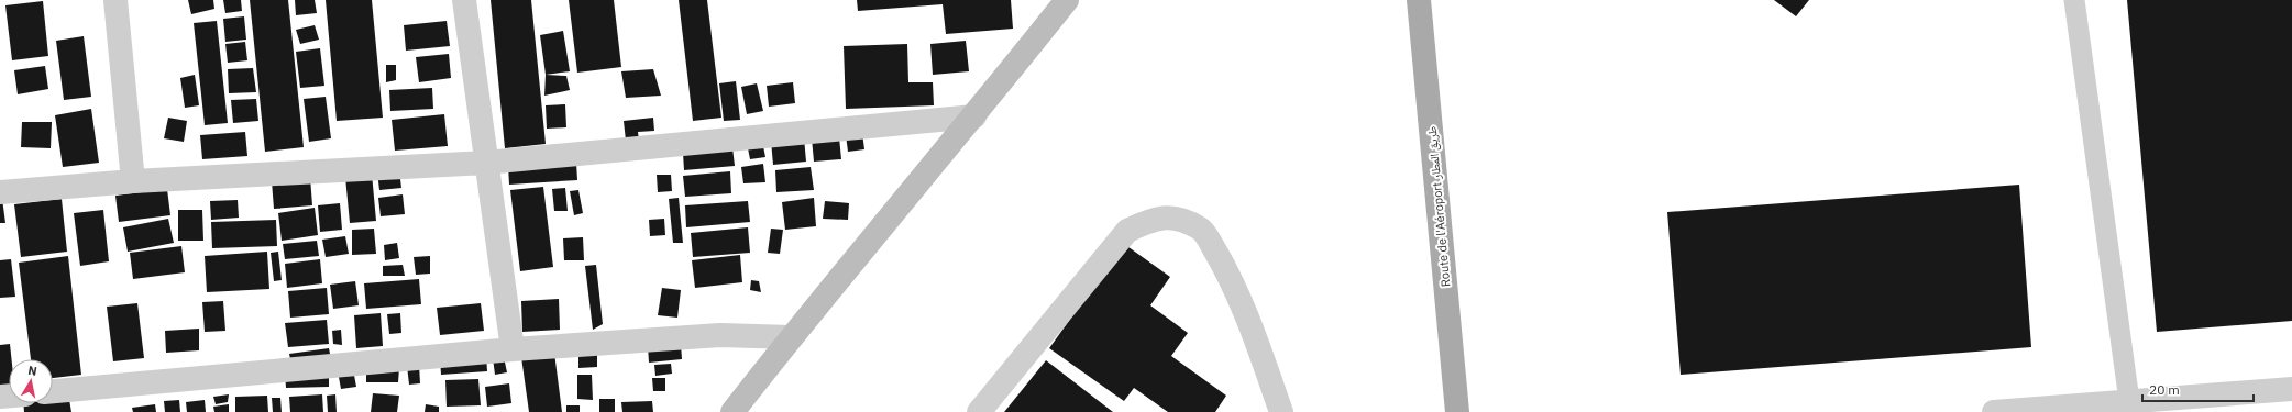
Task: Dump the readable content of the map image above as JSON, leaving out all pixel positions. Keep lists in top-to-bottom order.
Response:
{
  "streets": {
    "main road": ["Route de l'Aéroport طريق المطار"]
  },
  "scale_bar": "20 m",
  "north": "top"
}
